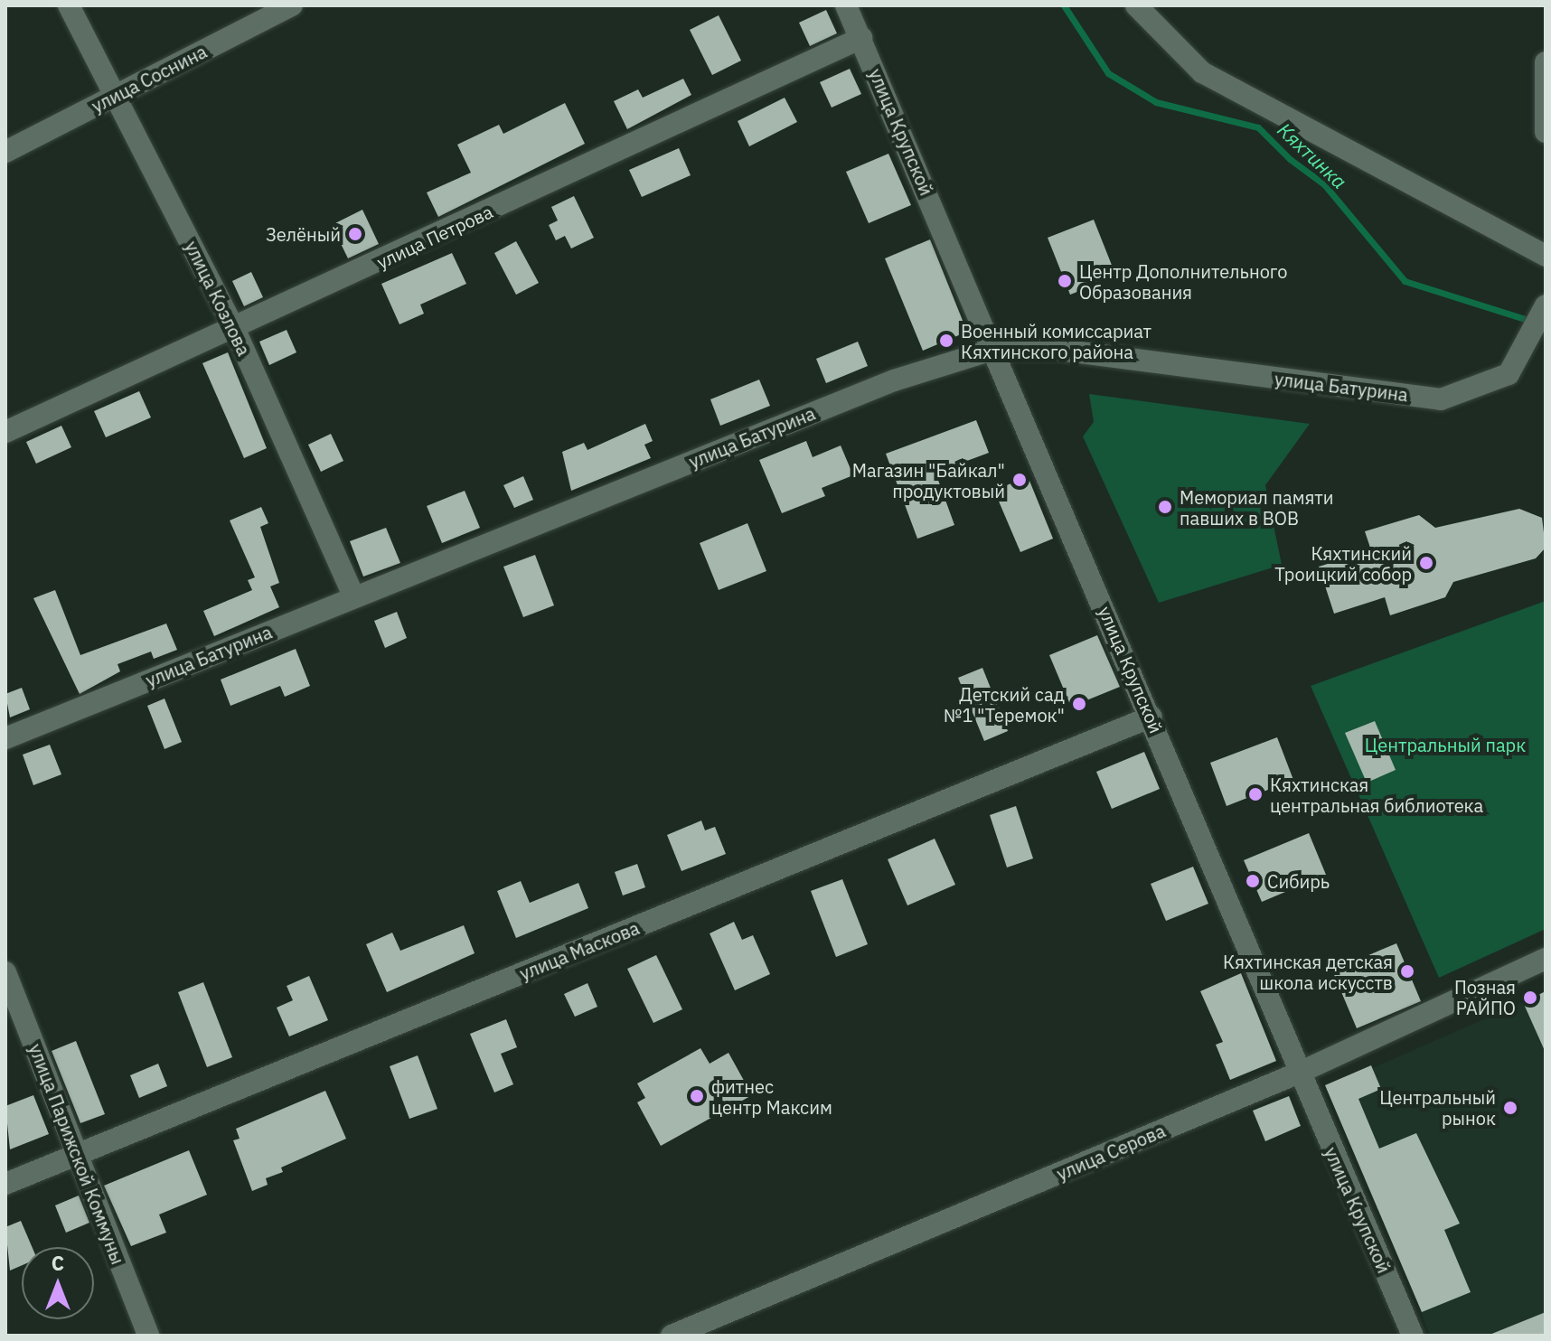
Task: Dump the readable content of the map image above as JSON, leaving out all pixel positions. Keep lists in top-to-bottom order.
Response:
{
  "streets": {
    "street": [
      "улица Соснина",
      "улица Крупской",
      "улица Петрова",
      "улица Козлова",
      "улица Батурина",
      "улица Маскова",
      "улица Серова",
      "улица Парижской Коммуны"
    ]
  },
  "crossings": [
    ["улица Соснина", "улица Козлова"],
    ["улица Крупской", "улица Петрова"],
    ["улица Крупской", "улица Батурина"],
    ["улица Крупской", "улица Маскова"],
    ["улица Крупской", "улица Серова"],
    ["улица Петрова", "улица Козлова"],
    ["улица Козлова", "улица Батурина"],
    ["улица Маскова", "улица Парижской Коммуны"]
  ],
  "water": ["Кяхтинка"],
  "parks": ["Центральный парк"],
  "places": [
    "Зелёный",
    "Центр Дополнительного Образования",
    "Военный комиссариат Кяхтинского района",
    "Магазин \"Байкал\" продуктовый",
    "Мемориал памяти павших в ВОВ",
    "Кяхтинский Троицкий собор",
    "Детский сад №1 \"Теремок\"",
    "Кяхтинская центральная библиотека",
    "Сибирь",
    "Кяхтинская детская школа искусств",
    "Позная РАЙПО",
    "фитнес центр Максим",
    "Центральный рынок"
  ],
  "north": "top"
}
